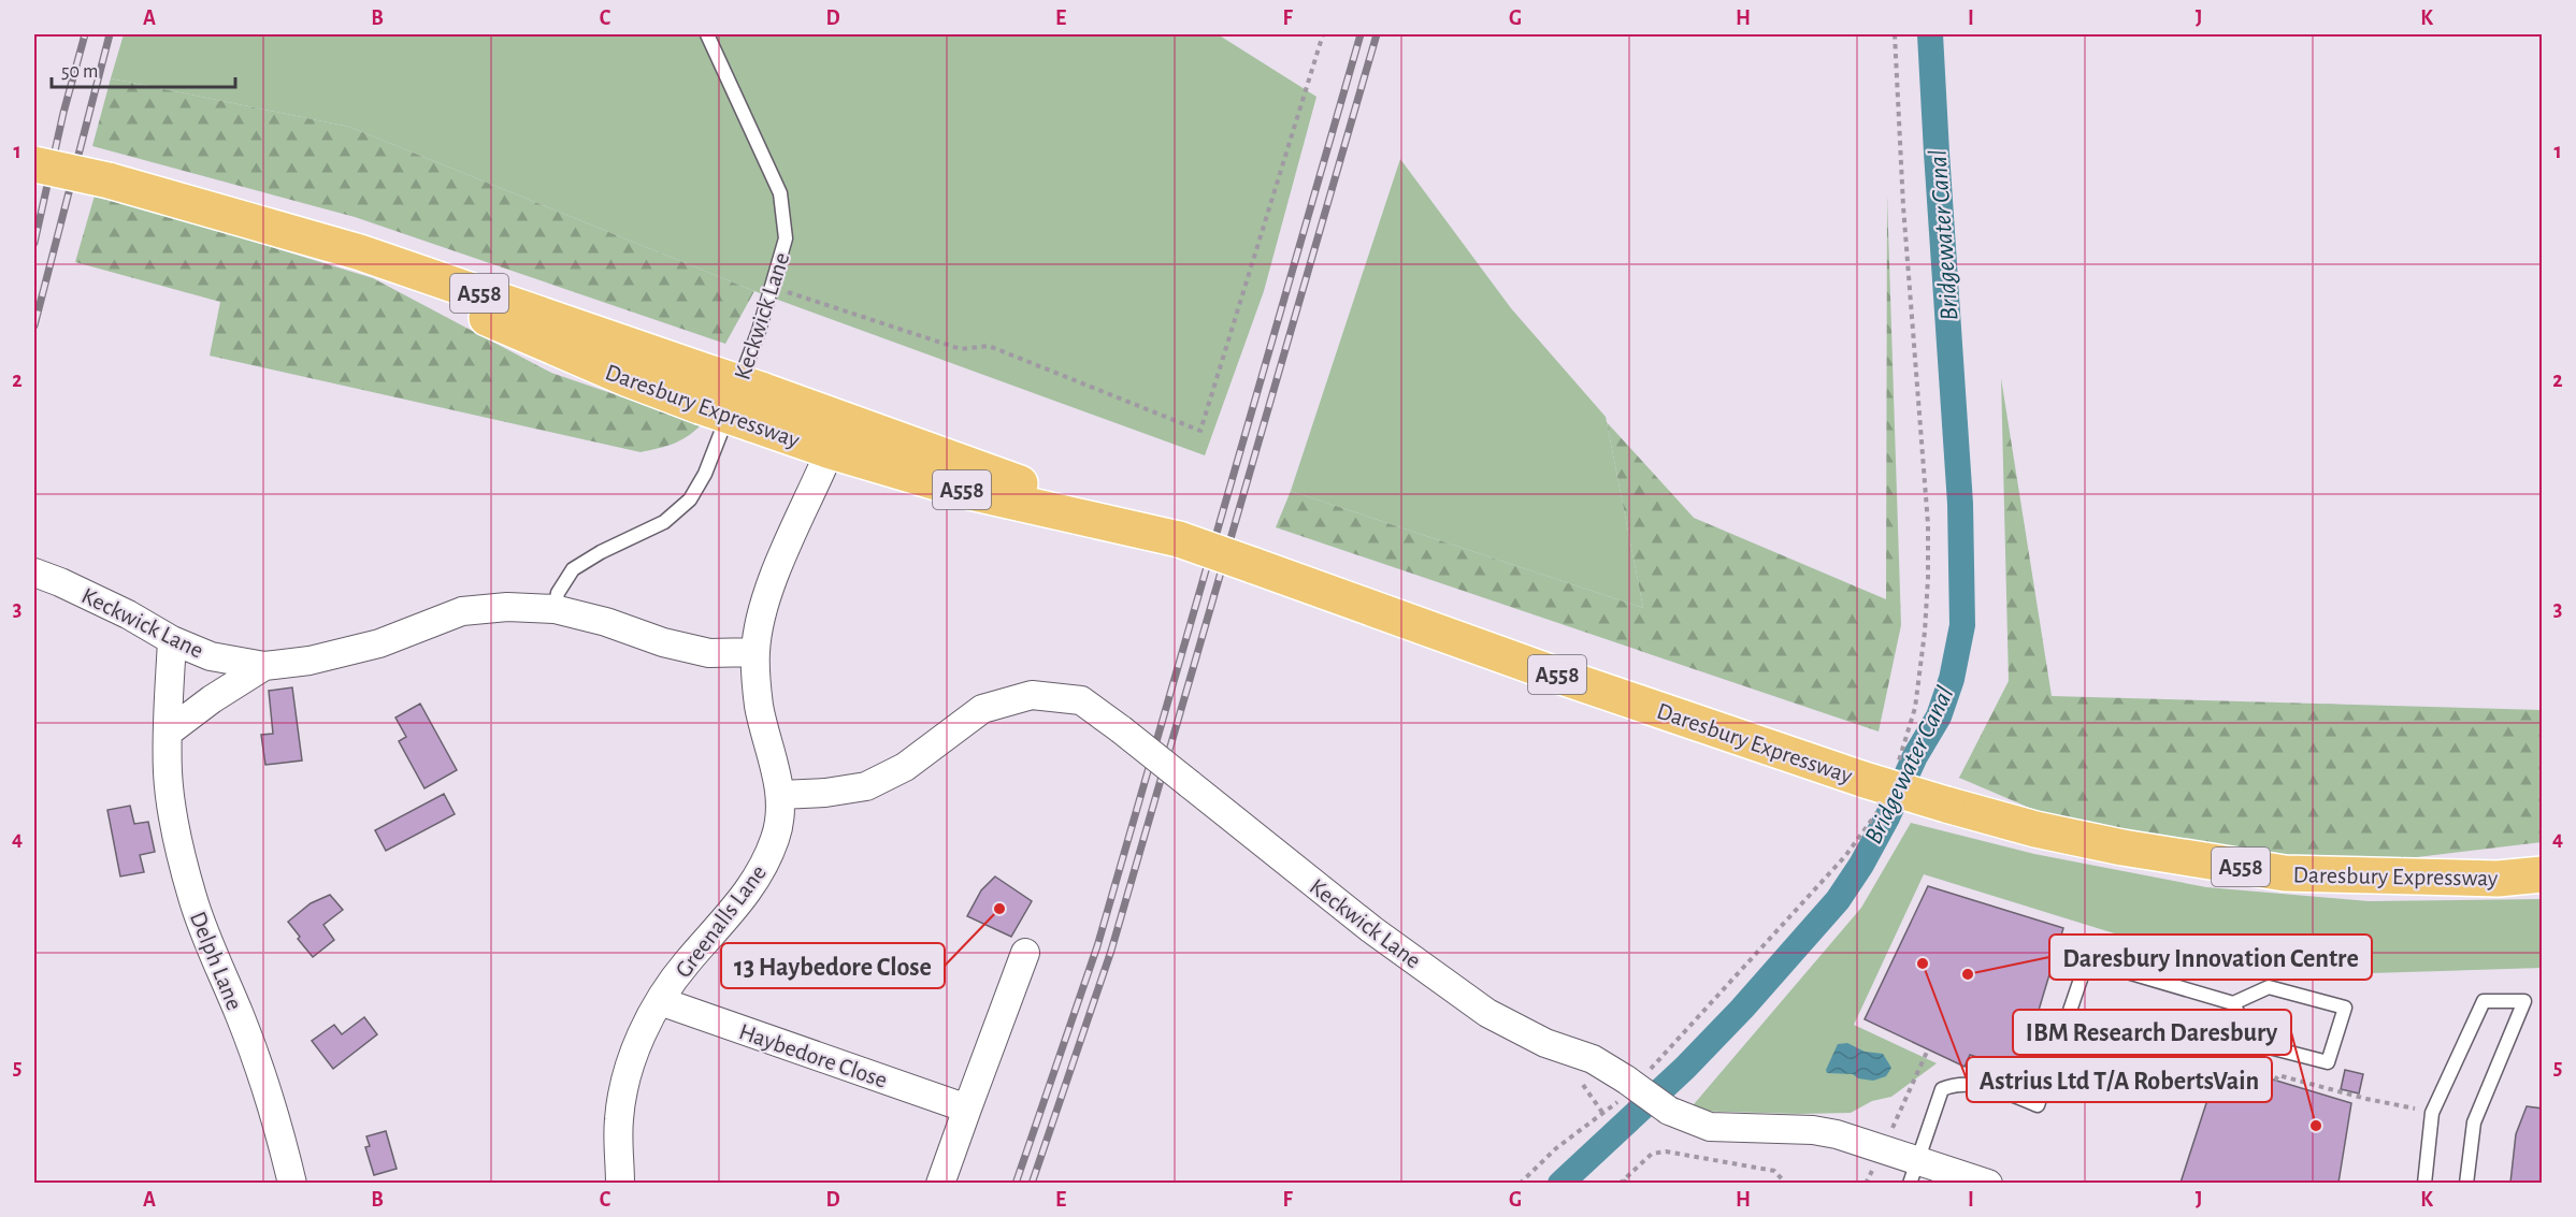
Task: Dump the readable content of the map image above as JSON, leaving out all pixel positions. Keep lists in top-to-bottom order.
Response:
{
  "streets": {
    "main road": ["A558", "Daresbury Expressway"],
    "street": [
      "Keckwick Lane",
      "Greenalls Lane",
      "Delph Lane",
      "Haybedore Close"
    ]
  },
  "crossings": [
    ["Keckwick Lane", "Daresbury Expressway"],
    ["Keckwick Lane", "Greenalls Lane"],
    ["Keckwick Lane", "Delph Lane"],
    ["Greenalls Lane", "Haybedore Close"]
  ],
  "water": ["Bridgewater Canal"],
  "places": [
    "13 Haybedore Close",
    "Astrius Ltd T/A RobertsVain",
    "Daresbury Innovation Centre",
    "IBM Research Daresbury"
  ],
  "scale_bar": "50 m",
  "grid": {
    "columns": [
      "A",
      "B",
      "C",
      "D",
      "E",
      "F",
      "G",
      "H",
      "I",
      "J",
      "K"
    ],
    "rows": [
      "1",
      "2",
      "3",
      "4",
      "5"
    ]
  }
}
